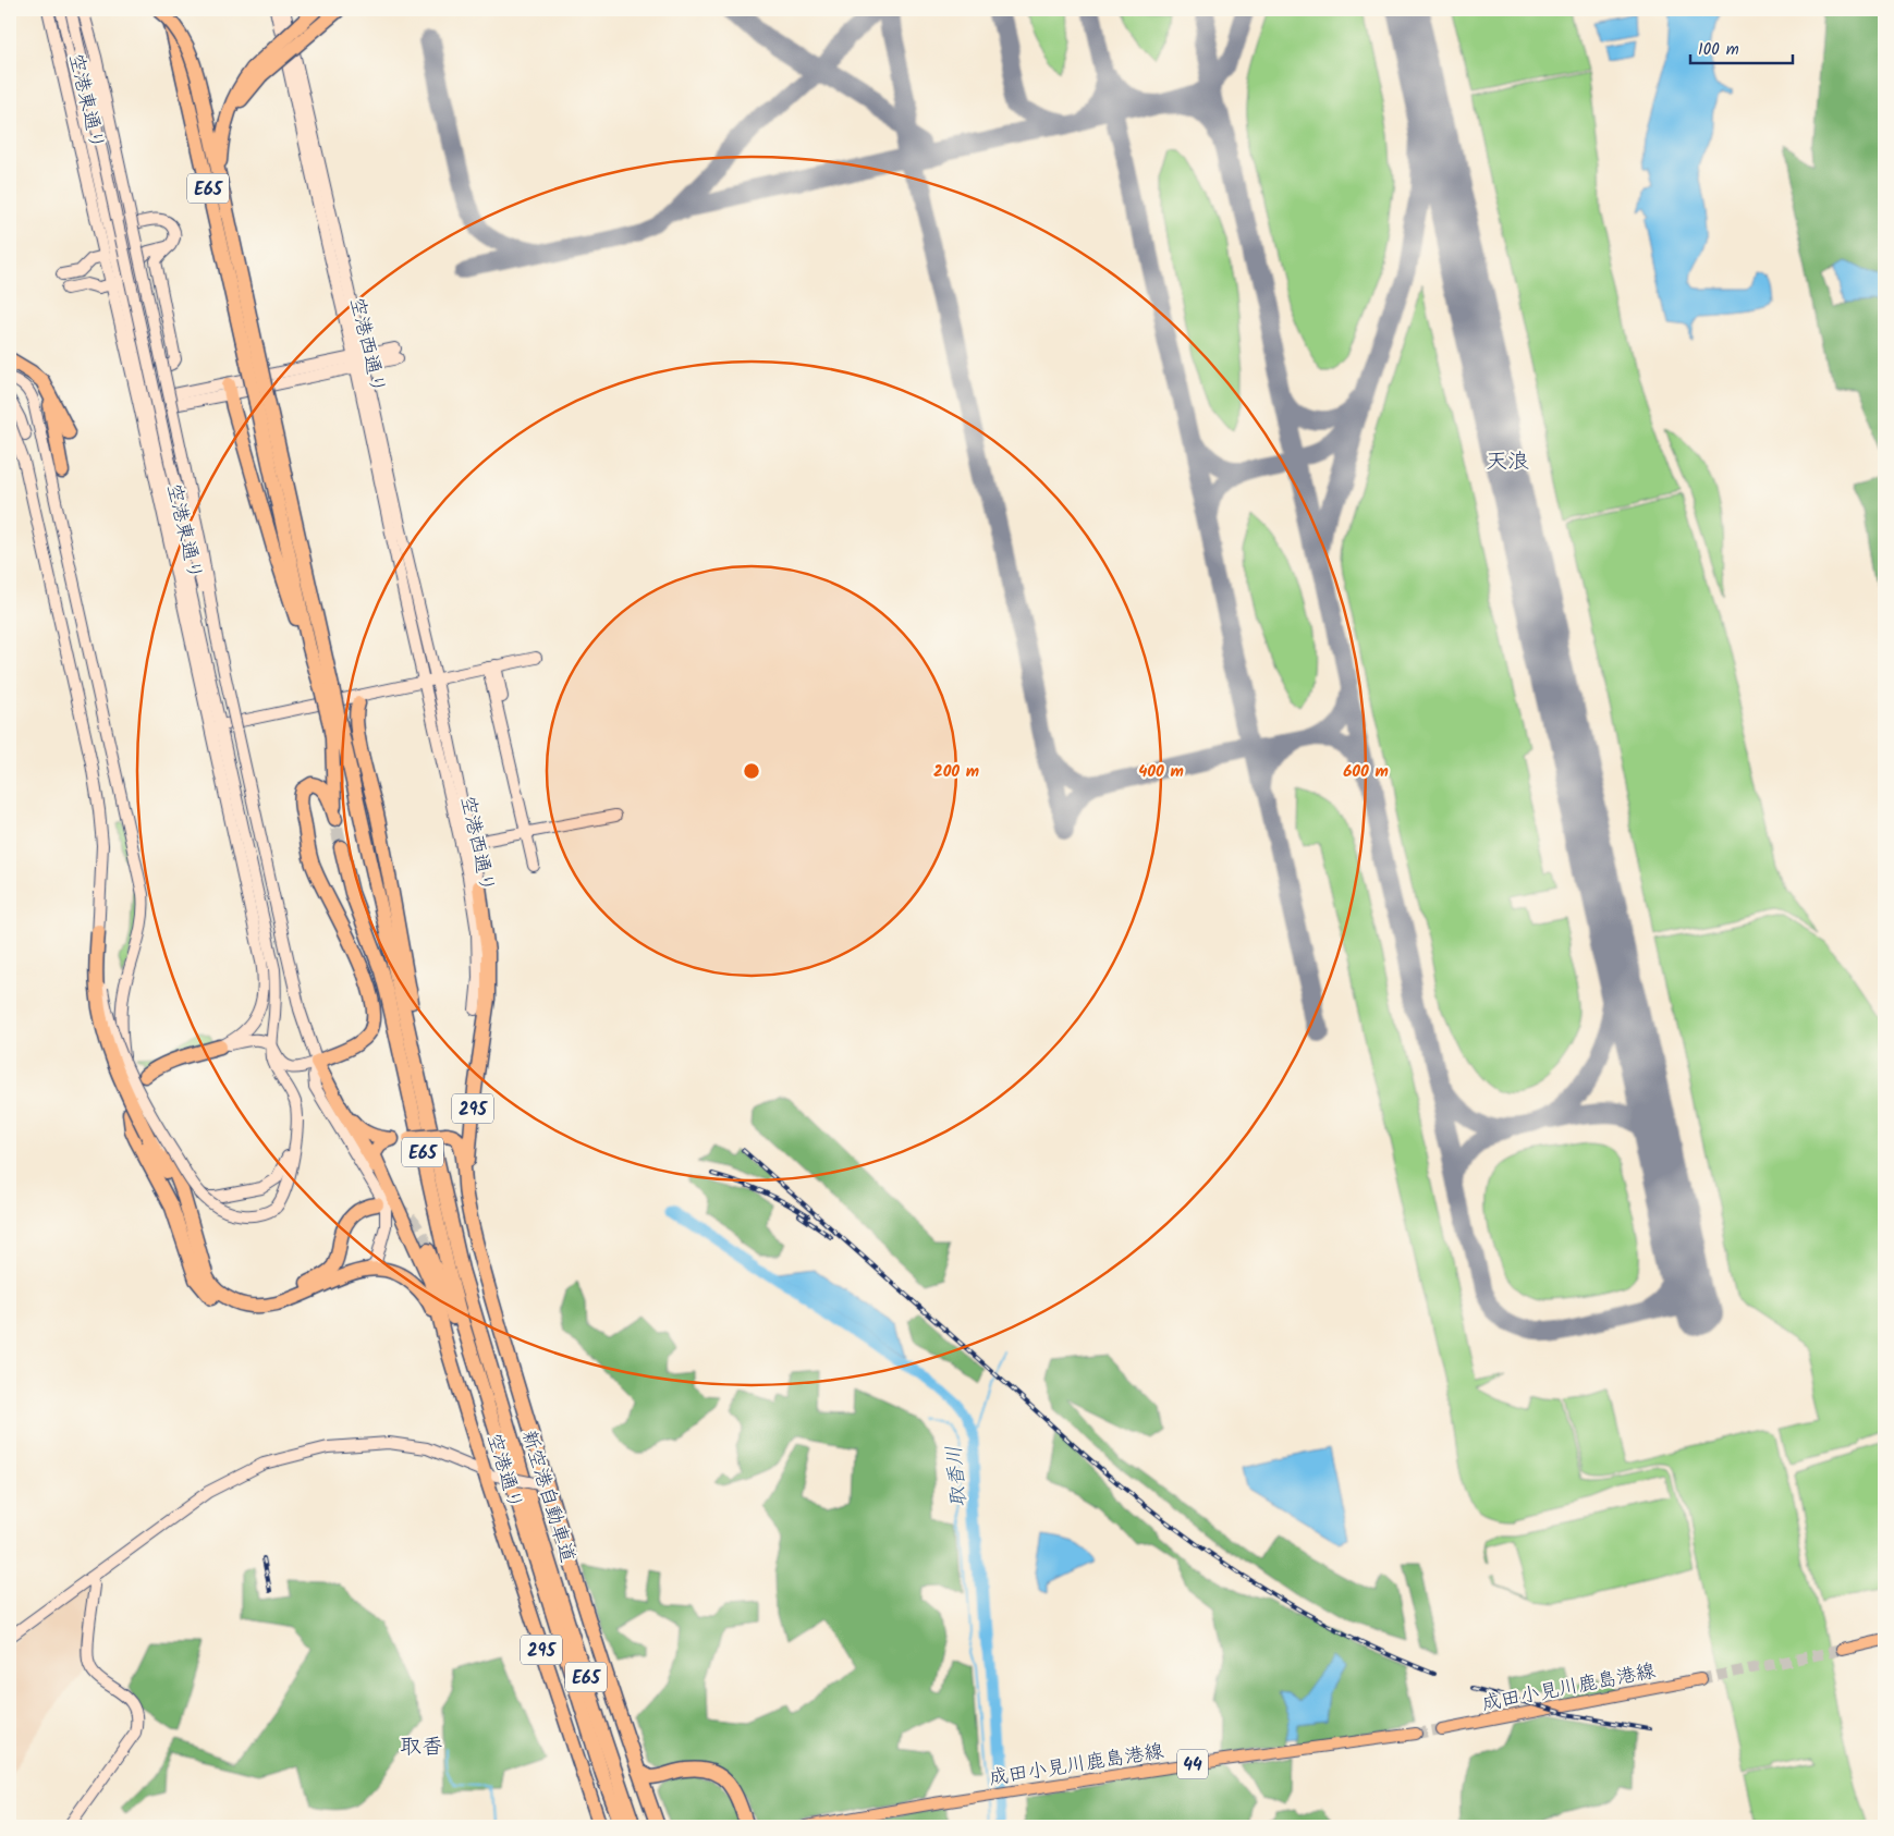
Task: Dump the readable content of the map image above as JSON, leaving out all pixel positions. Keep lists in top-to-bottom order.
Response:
{
  "streets": {
    "highway": [
      "E65",
      "295",
      "空港通り",
      "新空港自動車道"
    ],
    "main road": ["成田小見川鹿島港線", "44"],
    "street": ["空港東通り", "空港西通り"]
  },
  "crossings": [
    ["E65", "295"],
    ["E65", "新空港自動車道"],
    ["空港西通り", "295"],
    ["295", "空港通り"]
  ],
  "districts": ["天浪", "取香"],
  "water": ["取香川"],
  "scale_bar": "100 m",
  "rings": ["200 m", "400 m", "600 m"]
}
